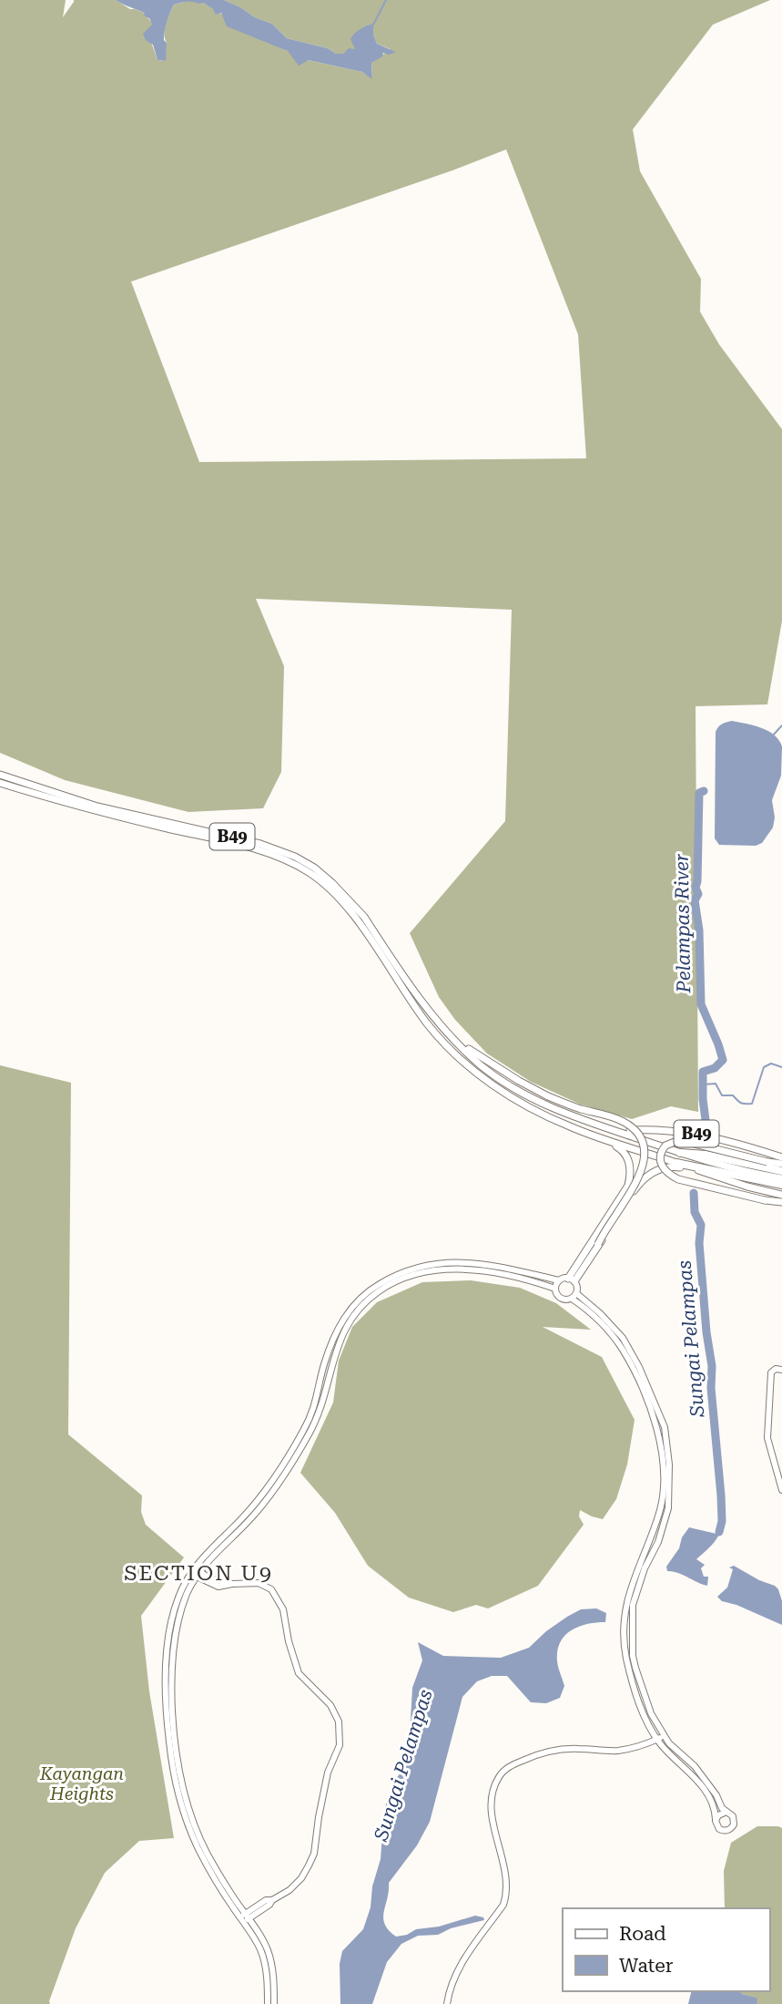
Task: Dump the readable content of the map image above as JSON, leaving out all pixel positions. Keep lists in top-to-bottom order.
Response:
{
  "streets": {
    "main road": ["B49"]
  },
  "districts": ["SECTION U9"],
  "water": ["Pelampas River", "Sungai Pelampas"],
  "parks": ["Kayangan Heights"],
  "legend": ["Road", "Water"]
}
